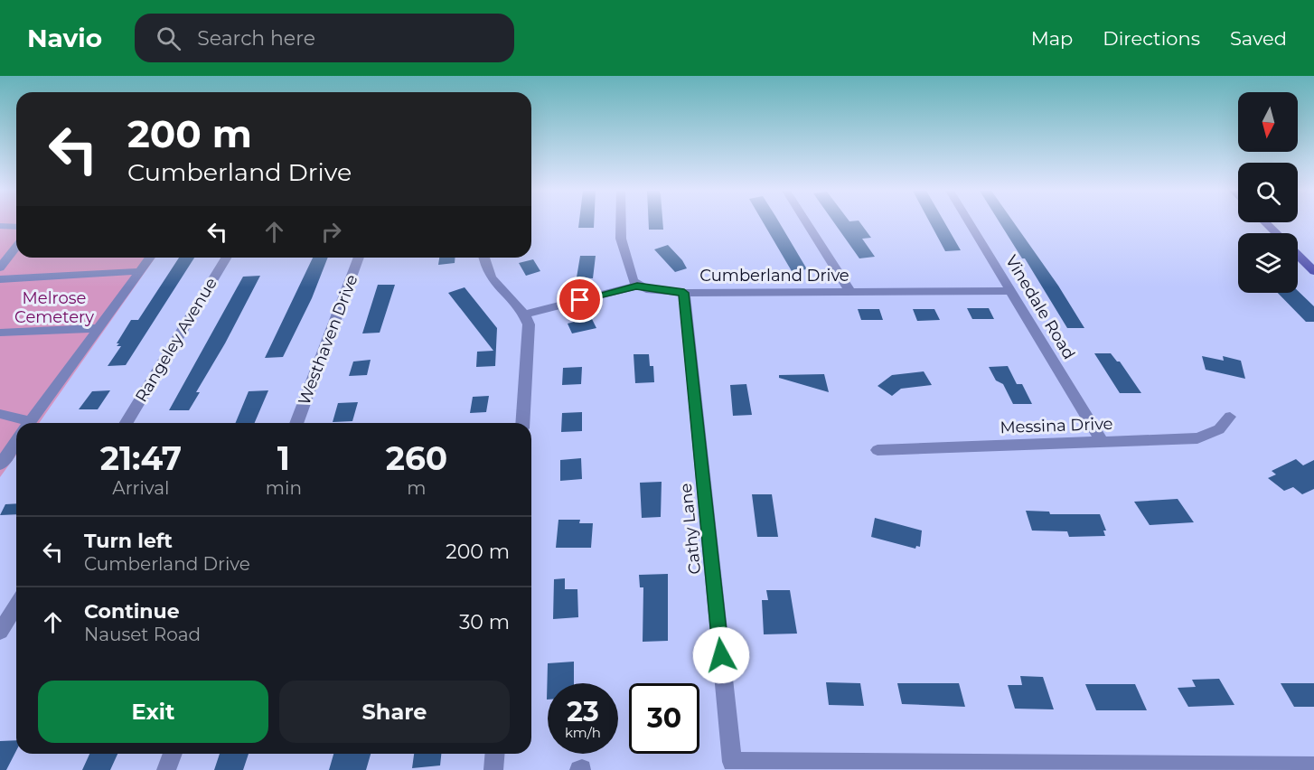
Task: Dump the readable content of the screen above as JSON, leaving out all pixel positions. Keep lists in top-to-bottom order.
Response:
{
  "streets": {
    "street": [
      "Cumberland Drive",
      "Vinedale Road",
      "Rangeley Avenue",
      "Westhaven Drive",
      "Messina Drive",
      "Cathy Lane"
    ]
  },
  "crossings": [
    ["Cumberland Drive", "Vinedale Road"],
    ["Cumberland Drive", "Cathy Lane"],
    ["Vinedale Road", "Messina Drive"]
  ],
  "parks": ["Melrose Cemetery"],
  "north": "bottom",
  "page": {
    "header": "Navio",
    "search": "Search here",
    "nav": ["Map", "Directions", "Saved"],
    "turn": ["200 m", "Cumberland Drive"],
    "eta": [
      "21:47",
      "Arrival",
      "1",
      "min",
      "260",
      "m"
    ],
    "list": [
      {
        "name": "Turn left",
        "note": "Cumberland Drive",
        "value": "200 m"
      },
      {
        "name": "Continue",
        "note": "Nauset Road",
        "value": "30 m"
      }
    ],
    "buttons": ["Exit", "Share"],
    "speed": "23 km/h",
    "limit": "30"
  }
}
